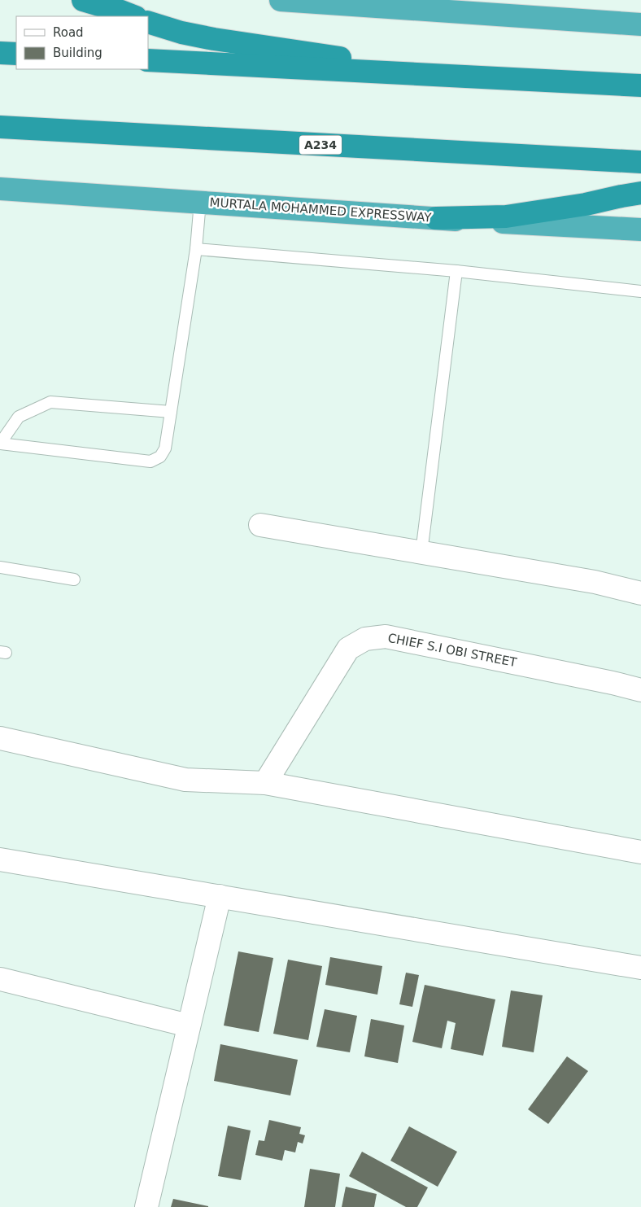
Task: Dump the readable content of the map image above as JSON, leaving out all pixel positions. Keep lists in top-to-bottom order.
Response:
{
  "streets": {
    "highway": ["A234", "MURTALA MOHAMMED EXPRESSWAY"],
    "street": ["CHIEF S.I OBI STREET"]
  },
  "legend": ["Road", "Building"]
}
